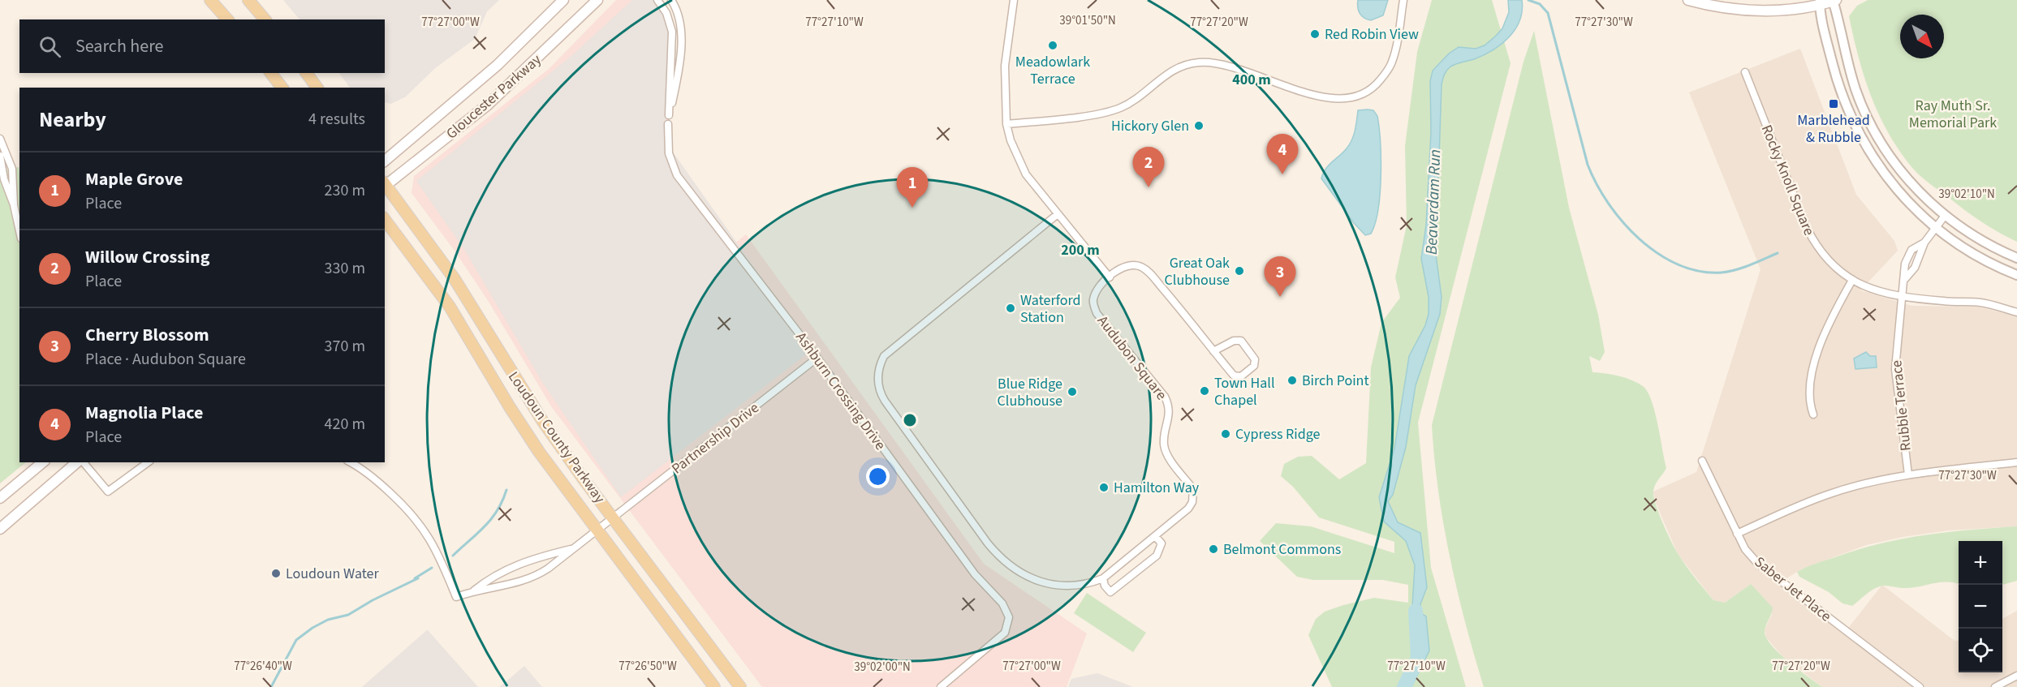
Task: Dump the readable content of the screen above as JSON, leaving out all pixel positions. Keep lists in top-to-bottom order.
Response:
{
  "streets": {
    "main road": ["Gloucester Parkway", "Loudoun County Parkway"],
    "street": [
      "Rocky Knoll Square",
      "Audubon Square",
      "Ashburn Crossing Drive",
      "Rubble Terrace",
      "Partnership Drive",
      "Saber Jet Place"
    ]
  },
  "crossings": [
    ["Gloucester Parkway", "Loudoun County Parkway"],
    ["Rocky Knoll Square", "Rubble Terrace"],
    ["Ashburn Crossing Drive", "Partnership Drive"],
    ["Loudoun County Parkway", "Partnership Drive"]
  ],
  "water": ["Beaverdam Run"],
  "parks": ["Ray Muth Sr. Memorial Park"],
  "places": {
    "other": [
      "Red Robin View",
      "Meadowlark Terrace",
      "Hickory Glen",
      "Great Oak Clubhouse",
      "Waterford Station",
      "Birch Point",
      "Town Hall Chapel",
      "Blue Ridge Clubhouse",
      "Cypress Ridge",
      "Hamilton Way",
      "Belmont Commons",
      "Loudoun Water"
    ],
    "transit": ["Marblehead & Rubble"]
  },
  "north": "bottom right",
  "page": {
    "search": "Search here",
    "heading": ["Nearby", "4 results"],
    "pins": [
      "4",
      "2",
      "1",
      "3"
    ],
    "list": [
      {
        "mark": "1",
        "name": "Maple Grove",
        "note": "Place",
        "value": "230 m"
      },
      {
        "mark": "2",
        "name": "Willow Crossing",
        "note": "Place",
        "value": "330 m"
      },
      {
        "mark": "3",
        "name": "Cherry Blossom",
        "note": "Place · Audubon Square",
        "value": "370 m"
      },
      {
        "mark": "4",
        "name": "Magnolia Place",
        "note": "Place",
        "value": "420 m"
      }
    ],
    "map_buttons": ["+", "−"]
  },
  "coordinates": [
    "39°01'50\"N",
    "77°27'00\"W",
    "77°27'30\"W",
    "77°27'10\"W",
    "77°27'20\"W",
    "39°02'10\"N",
    "77°26'40\"W",
    "77°26'50\"W",
    "39°02'00\"N"
  ],
  "rings": ["400 m", "200 m"]
}
